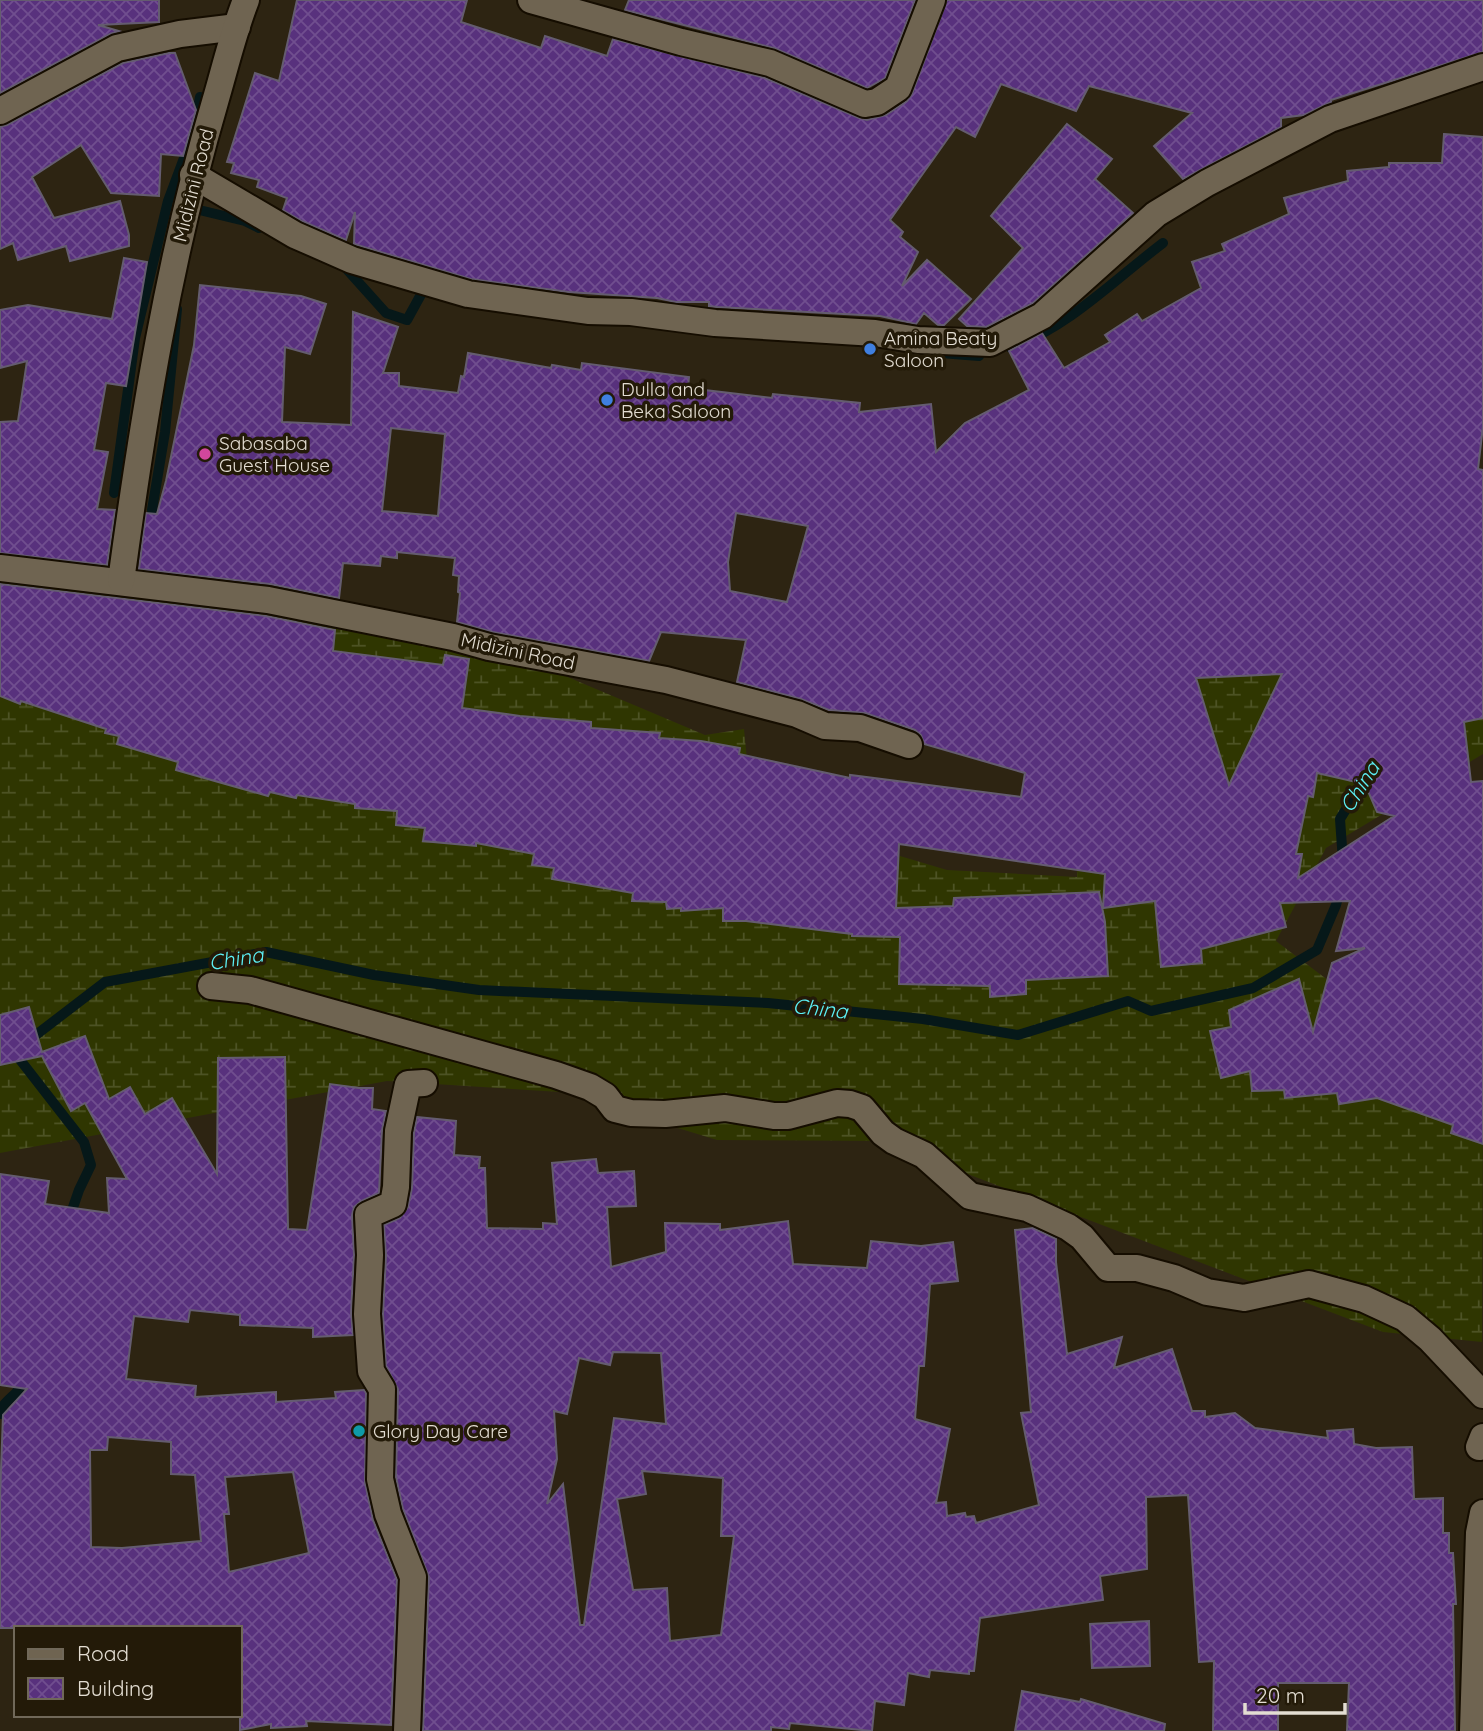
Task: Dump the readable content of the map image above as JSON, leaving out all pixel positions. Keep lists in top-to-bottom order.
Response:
{
  "streets": {
    "street": ["Midizini Road"]
  },
  "water": ["China"],
  "places": [
    "Amina Beaty Saloon",
    "Dulla and Beka Saloon",
    "Sabasaba Guest House",
    "Glory Day Care"
  ],
  "legend": ["Road", "Building"],
  "scale_bar": "20 m"
}
